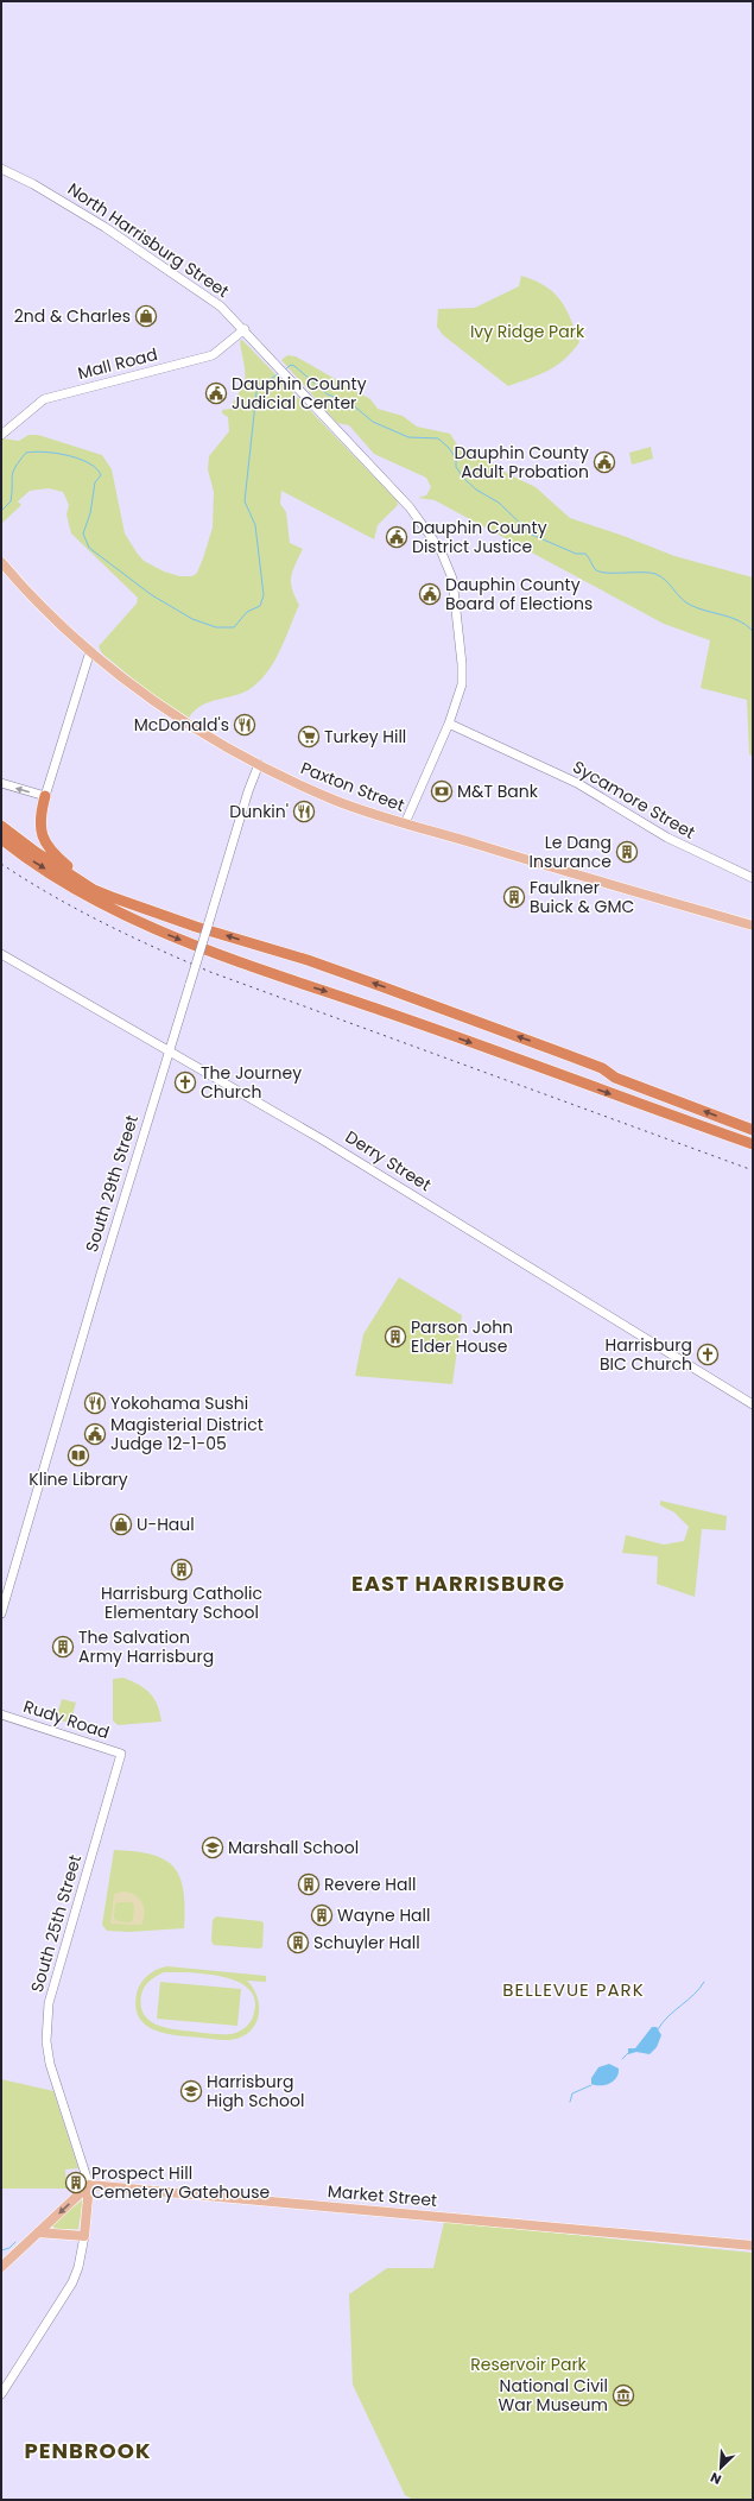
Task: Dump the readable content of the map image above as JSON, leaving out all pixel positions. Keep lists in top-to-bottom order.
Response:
{
  "streets": {
    "main road": ["Paxton Street", "Market Street"],
    "street": [
      "North Harrisburg Street",
      "Mall Road",
      "Sycamore Street",
      "Derry Street",
      "South 29th Street",
      "Rudy Road",
      "South 25th Street"
    ]
  },
  "crossings": [
    ["North Harrisburg Street", "Mall Road"],
    ["North Harrisburg Street", "Paxton Street"],
    ["North Harrisburg Street", "Sycamore Street"],
    ["Paxton Street", "South 29th Street"],
    ["Derry Street", "South 29th Street"],
    ["Rudy Road", "South 25th Street"],
    ["South 25th Street", "Market Street"]
  ],
  "districts": ["EAST HARRISBURG", "BELLEVUE PARK", "PENBROOK"],
  "parks": ["Ivy Ridge Park", "Reservoir Park"],
  "places": {
    "shop": ["2nd & Charles", "U-Haul"],
    "public building": [
      "Dauphin County Judicial Center",
      "Dauphin County Adult Probation",
      "Dauphin County District Justice",
      "Dauphin County Board of Elections",
      "Magisterial District Judge 12-1-05"
    ],
    "restaurant": ["McDonald's", "Dunkin'", "Yokohama Sushi"],
    "supermarket": ["Turkey Hill"],
    "bank": ["M&T Bank"],
    "building": [
      "Le Dang Insurance",
      "Faulkner Buick & GMC",
      "Parson John Elder House",
      "Harrisburg Catholic Elementary School",
      "The Salvation Army Harrisburg",
      "Revere Hall",
      "Wayne Hall",
      "Schuyler Hall",
      "Prospect Hill Cemetery Gatehouse"
    ],
    "church": ["The Journey Church", "Harrisburg BIC Church"],
    "library": ["Kline Library"],
    "school or university": ["Marshall School", "Harrisburg High School"],
    "museum": ["National Civil War Museum"]
  },
  "north": "bottom left"
}
